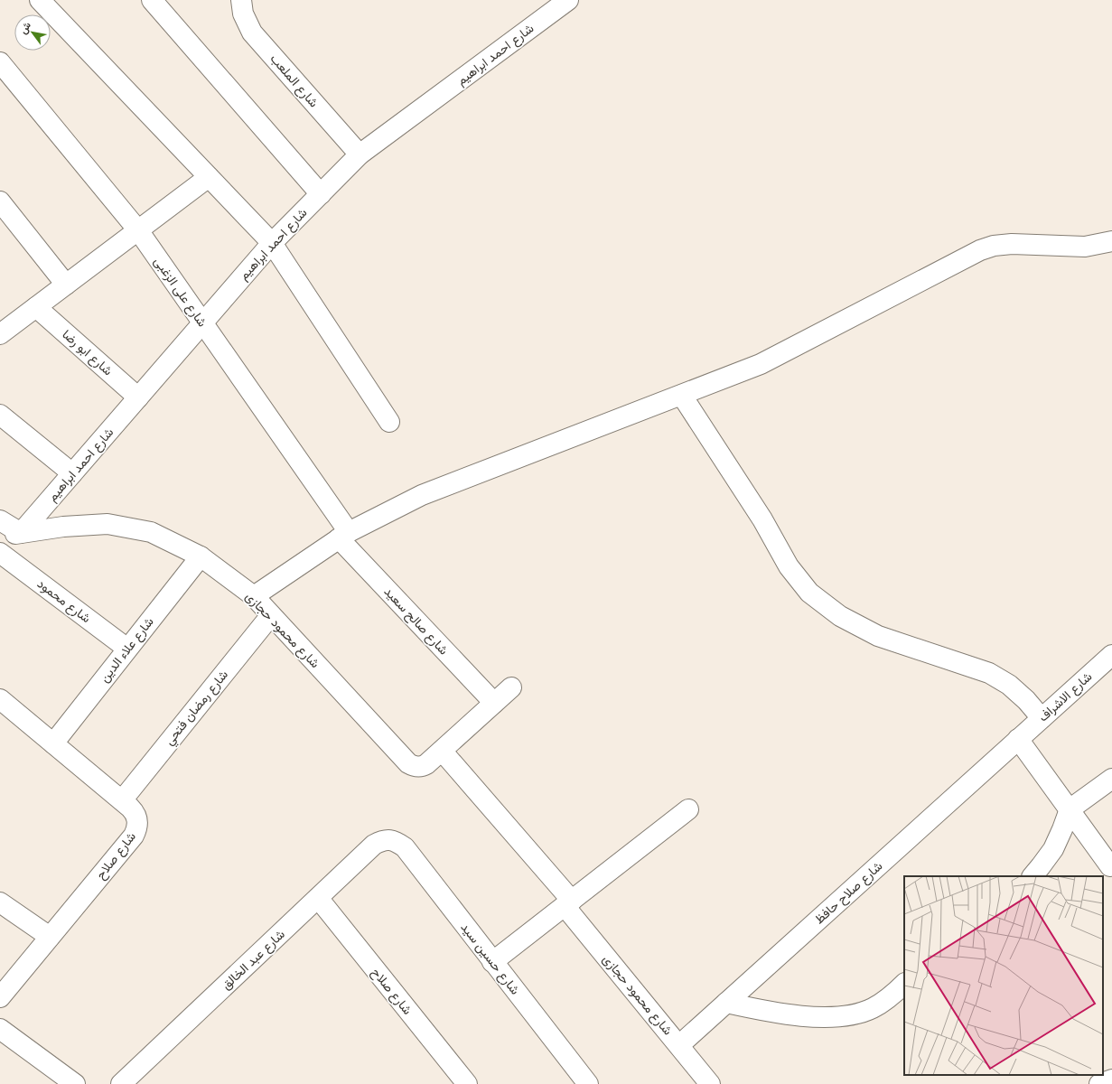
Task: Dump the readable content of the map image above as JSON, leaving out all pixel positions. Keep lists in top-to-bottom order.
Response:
{
  "streets": {
    "street": [
      "شارع احمد ابراهيم",
      "شارع الملعب",
      "شارع على الزغبى",
      "شارع ابو رضا",
      "شارع محمود",
      "شارع صالح سعيد",
      "شارع محمود حجازى",
      "شارع علاء الدين",
      "شارع الاشراف",
      "شارع رمضان فتحي",
      "شارع صلاح",
      "شارع صلاح حافظ",
      "شارع حسين سيد",
      "شارع عبد الخالق"
    ]
  },
  "crossings": [
    ["شارع احمد ابراهيم", "شارع الملعب"],
    ["شارع احمد ابراهيم", "شارع على الزغبى"],
    ["شارع احمد ابراهيم", "شارع ابو رضا"],
    ["شارع احمد ابراهيم", "شارع محمود حجازى"],
    ["شارع على الزغبى", "شارع صالح سعيد"],
    ["شارع محمود", "شارع علاء الدين"],
    ["شارع صالح سعيد", "شارع محمود حجازى"],
    ["شارع محمود حجازى", "شارع علاء الدين"],
    ["شارع محمود حجازى", "شارع رمضان فتحي"],
    ["شارع محمود حجازى", "شارع صلاح حافظ"],
    ["شارع علاء الدين", "شارع صلاح"],
    ["شارع الاشراف", "شارع صلاح حافظ"],
    ["شارع رمضان فتحي", "شارع صلاح"],
    ["شارع صلاح", "شارع عبد الخالق"],
    ["شارع حسين سيد", "شارع عبد الخالق"]
  ],
  "north": "top left"
}
